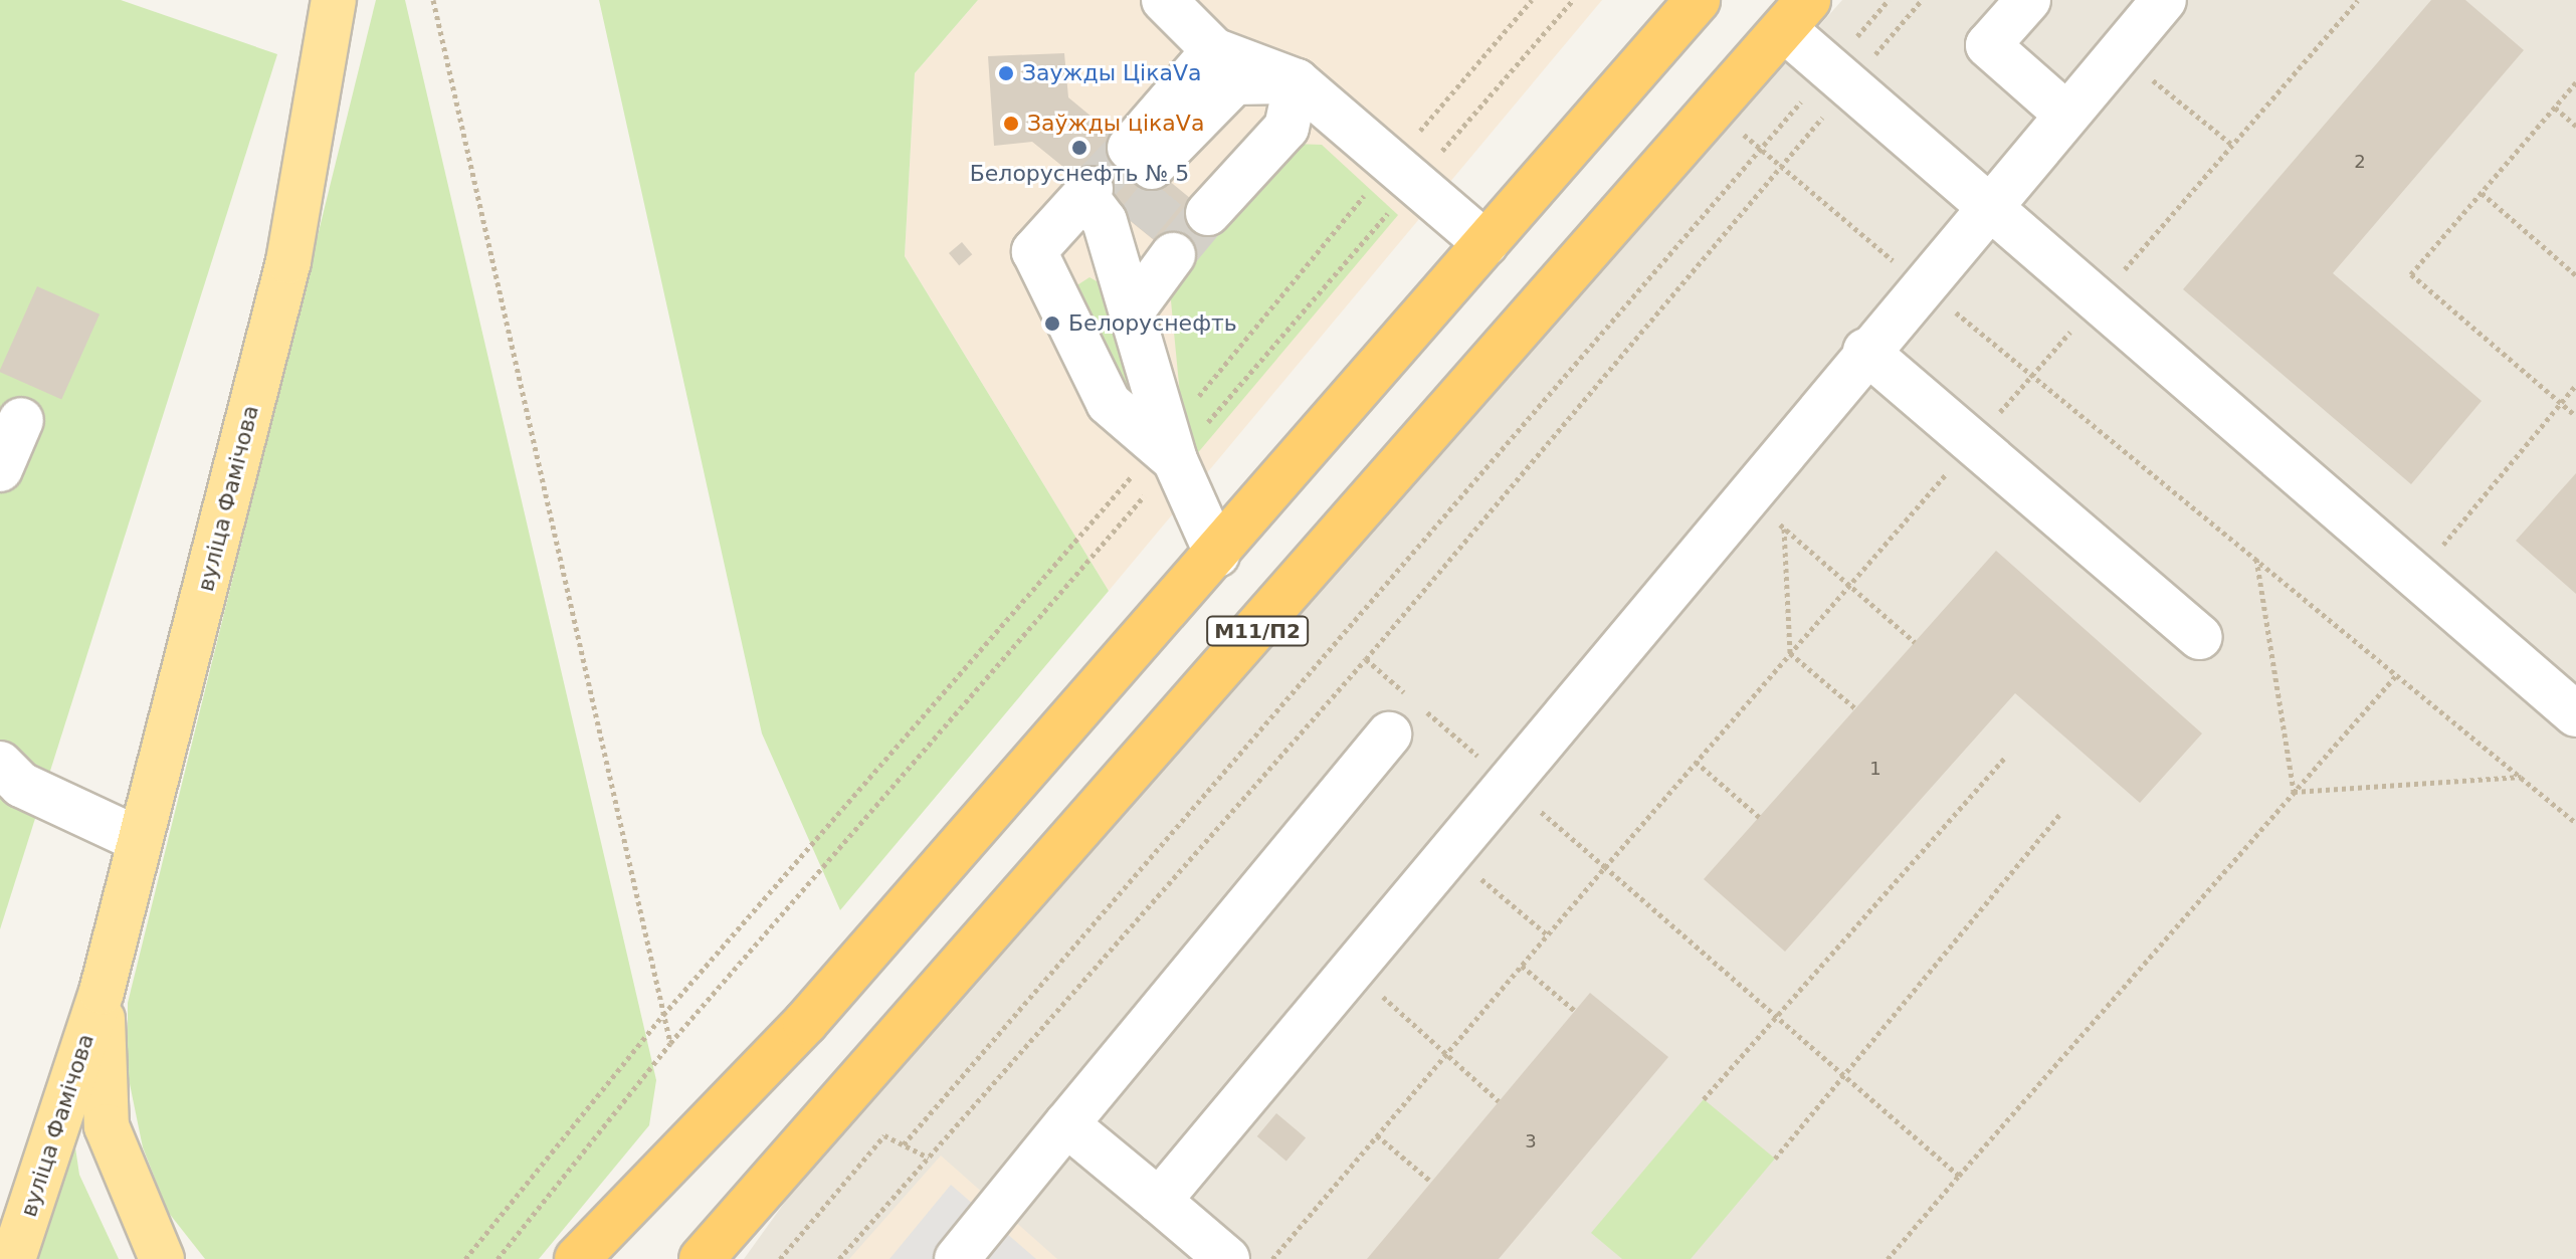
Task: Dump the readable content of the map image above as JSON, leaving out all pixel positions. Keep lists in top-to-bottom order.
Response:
{
  "streets": {
    "highway": ["М11/П2"],
    "main road": ["вуліца Фамічова"]
  },
  "places": [
    "Заужды ЦікаVа",
    "Заўжды цікаVа",
    "Белоруснефть № 5",
    "Белоруснефть"
  ],
  "house_numbers": ["2", "1", "3"]
}
